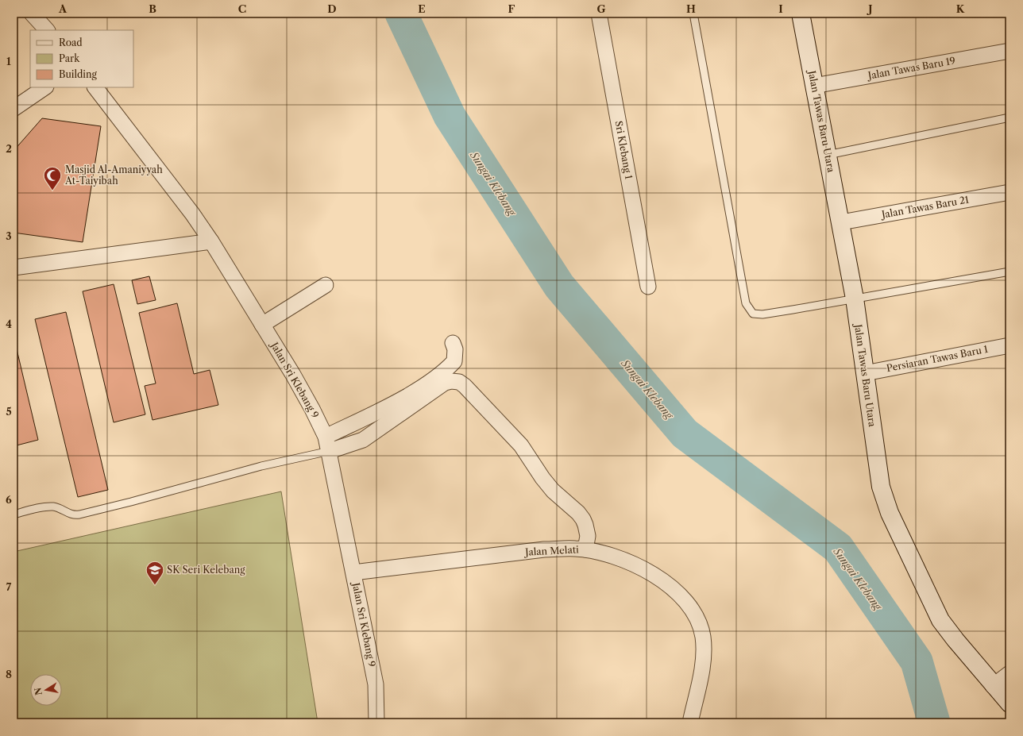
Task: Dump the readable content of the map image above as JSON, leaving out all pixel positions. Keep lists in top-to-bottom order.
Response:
{
  "streets": {
    "street": [
      "Jalan Tawas Baru 19",
      "Jalan Tawas Baru Utara",
      "Sri Klebang 1",
      "Jalan Tawas Baru 21",
      "Persiaran Tawas Baru 1",
      "Jalan Sri Klebang 9",
      "Jalan Melati"
    ]
  },
  "crossings": [
    ["Jalan Tawas Baru 19", "Jalan Tawas Baru Utara"],
    ["Jalan Tawas Baru Utara", "Jalan Tawas Baru 21"],
    ["Jalan Tawas Baru Utara", "Persiaran Tawas Baru 1"],
    ["Jalan Sri Klebang 9", "Jalan Melati"]
  ],
  "water": ["Sungai Klebang"],
  "places": {
    "mosque": ["Masjid Al-Amaniyyah At-Taiyibah"],
    "school or university": ["SK Seri Kelebang"]
  },
  "legend": ["Road", "Park", "Building"],
  "north": "left",
  "grid": {
    "columns": [
      "A",
      "B",
      "C",
      "D",
      "E",
      "F",
      "G",
      "H",
      "I",
      "J",
      "K"
    ],
    "rows": [
      "1",
      "2",
      "3",
      "4",
      "5",
      "6",
      "7",
      "8"
    ]
  }
}
